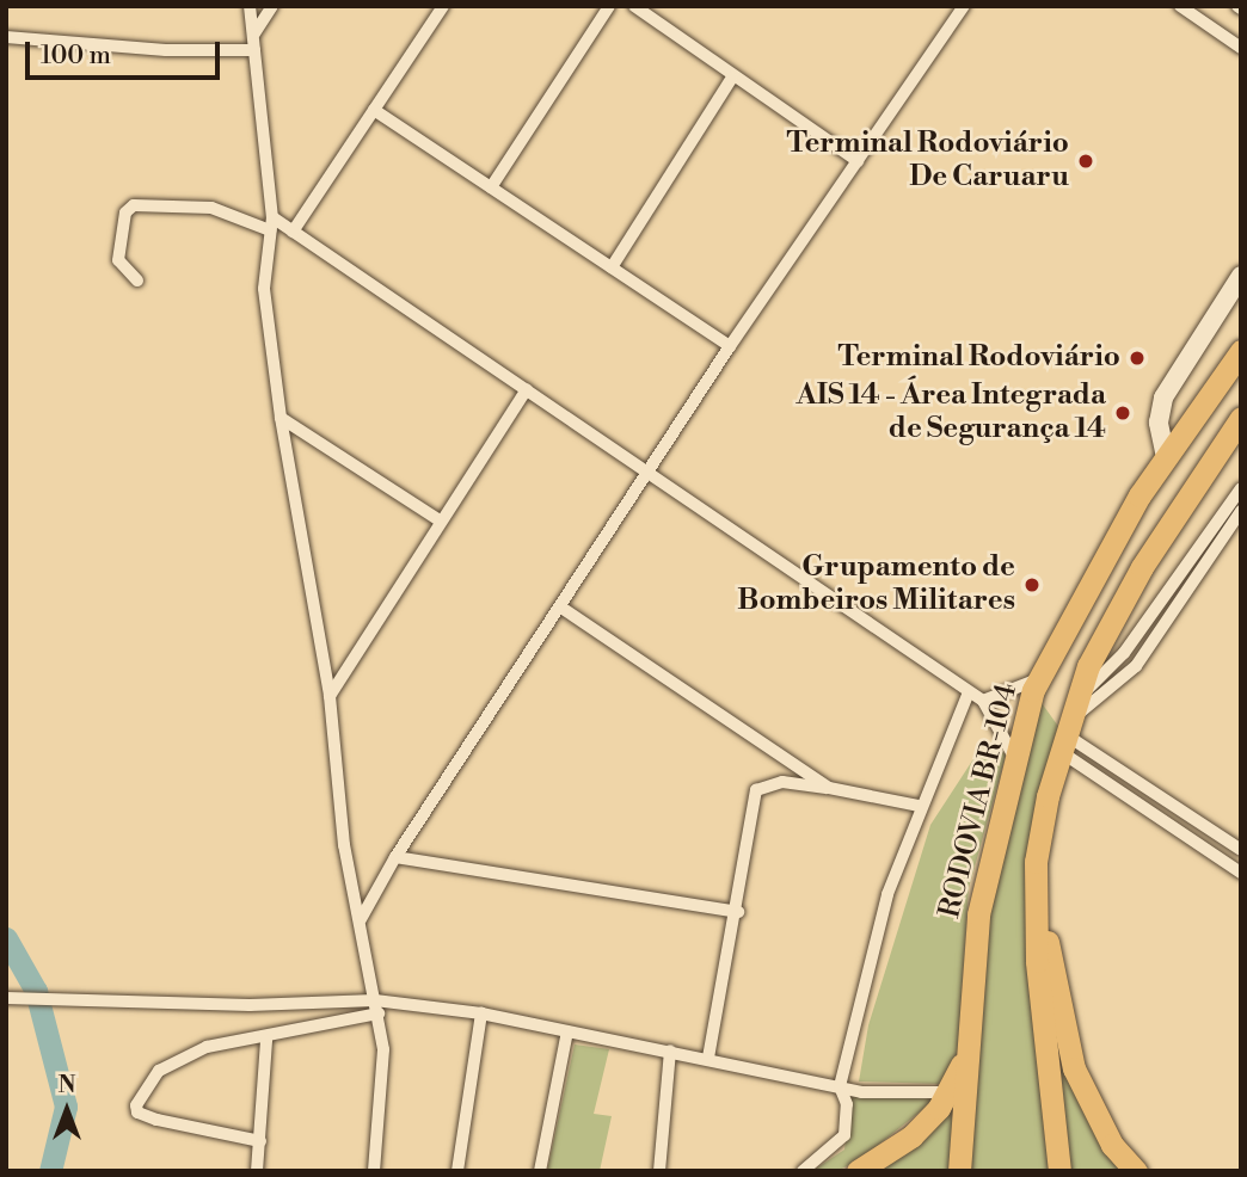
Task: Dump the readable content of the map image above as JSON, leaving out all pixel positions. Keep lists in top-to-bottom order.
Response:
{
  "streets": {
    "highway": ["RODOVIA BR-104"]
  },
  "places": [
    "Terminal Rodoviário De Caruaru",
    "Terminal Rodoviário",
    "AIS 14 - Área Integrada de Segurança 14",
    "Grupamento de Bombeiros Militares"
  ],
  "scale_bar": "100 m",
  "north": "top"
}
